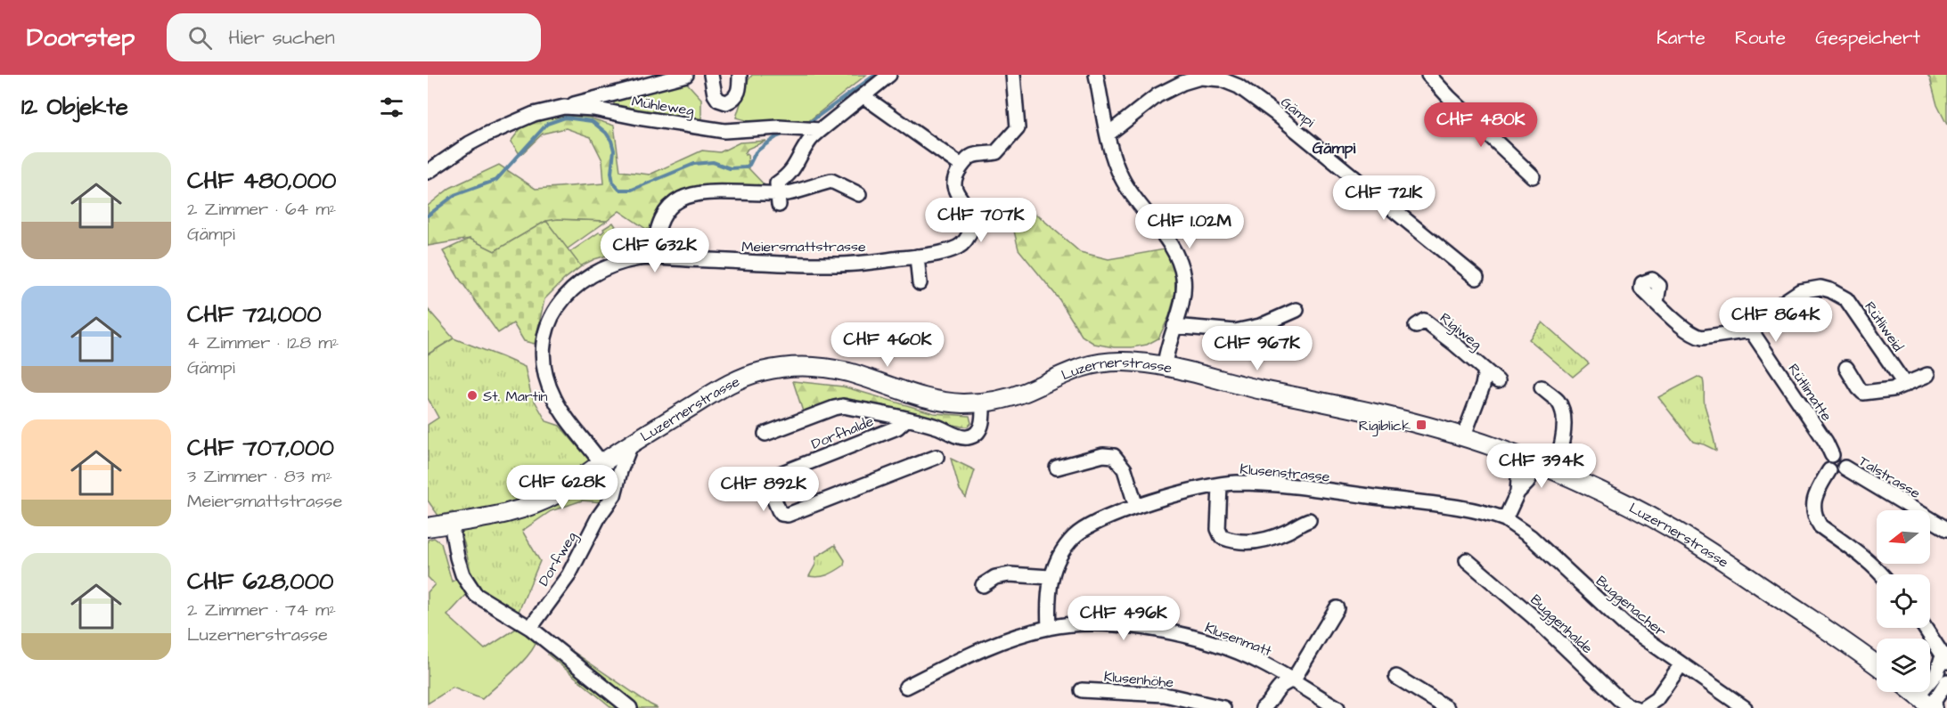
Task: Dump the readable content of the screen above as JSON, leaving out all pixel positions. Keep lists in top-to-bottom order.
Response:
{
  "streets": {
    "main road": ["Luzernerstrasse"],
    "street": [
      "Mühleweg",
      "Gämpi",
      "Meiersmattstrasse",
      "Rütliweid",
      "Rigiweg",
      "Rütlimatte",
      "Dorfhalde",
      "Klusenstrasse",
      "Talstrasse",
      "Dorfweg",
      "Buggenacher",
      "Buggenhalde",
      "Klusenmatt",
      "Klusenhöhe"
    ]
  },
  "crossings": [
    ["Meiersmattstrasse", "Luzernerstrasse"],
    ["Rütliweid", "Rütlimatte"],
    ["Rigiweg", "Luzernerstrasse"],
    ["Luzernerstrasse", "Dorfhalde"],
    ["Luzernerstrasse", "Dorfweg"],
    ["Rütlimatte", "Talstrasse"],
    ["Klusenstrasse", "Buggenacher"],
    ["Klusenstrasse", "Klusenmatt"]
  ],
  "districts": ["Gämpi"],
  "places": {
    "other": ["St. Martin"],
    "transit": ["Rigiblick"]
  },
  "north": "left",
  "page": {
    "header": "Doorstep",
    "search": "Hier suchen",
    "nav": ["Karte", "Route", "Gespeichert"],
    "heading": "12 Objekte",
    "price": [
      "CHF 480K",
      "CHF 721K",
      "CHF 707K",
      "CHF 1.02M",
      "CHF 632K",
      "CHF 864K",
      "CHF 460K",
      "CHF 967K",
      "CHF 394K",
      "CHF 628K",
      "CHF 892K",
      "CHF 496K"
    ],
    "list": [
      {
        "name": "CHF 480,000",
        "note": "2 Zimmer · 64 m² · Gämpi"
      },
      {
        "name": "CHF 721,000",
        "note": "4 Zimmer · 128 m² · Gämpi"
      },
      {
        "name": "CHF 707,000",
        "note": "3 Zimmer · 83 m² · Meiersmattstrasse"
      },
      {
        "name": "CHF 628,000",
        "note": "2 Zimmer · 74 m² · Luzernerstrasse"
      }
    ]
  }
}
